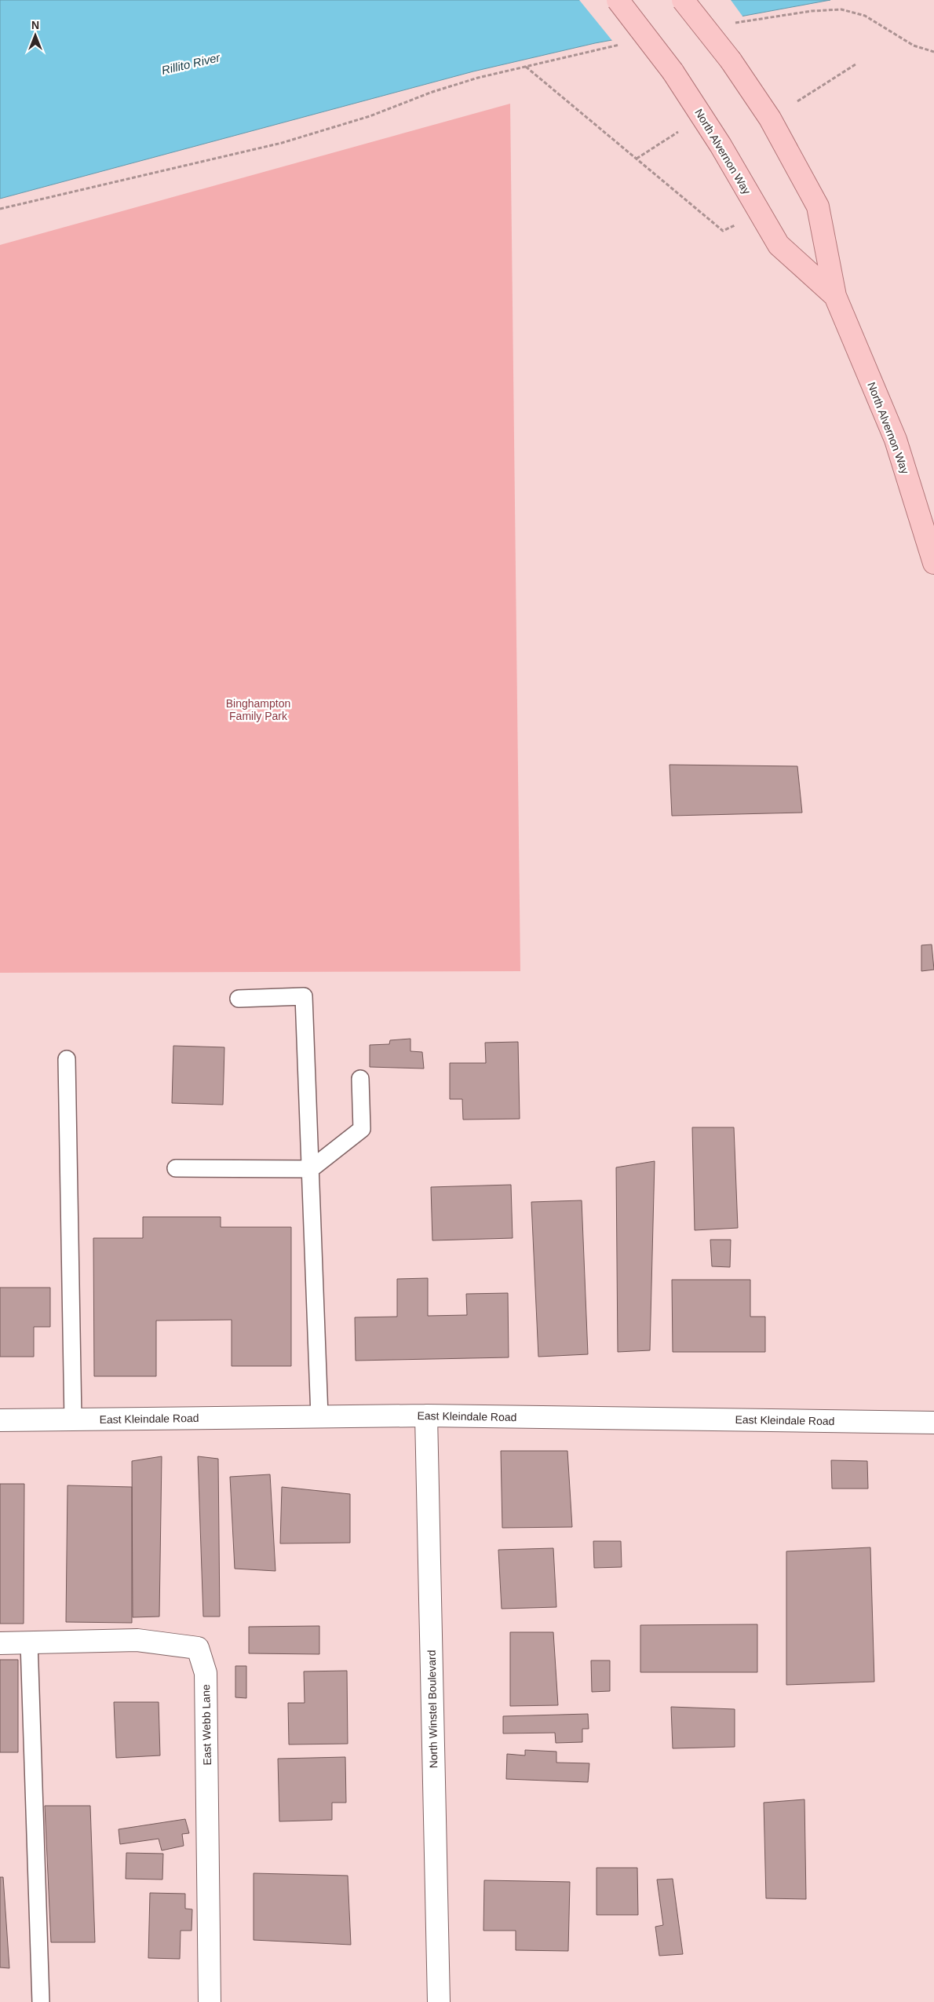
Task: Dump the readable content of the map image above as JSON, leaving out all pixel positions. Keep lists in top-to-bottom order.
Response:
{
  "streets": {
    "main road": ["North Alvernon Way"],
    "street": ["East Kleindale Road", "North Winstel Boulevard", "East Webb Lane"]
  },
  "crossings": [
    ["East Kleindale Road", "North Winstel Boulevard"]
  ],
  "water": ["Rillito River"],
  "parks": ["Binghampton Family Park"],
  "north": "top"
}
